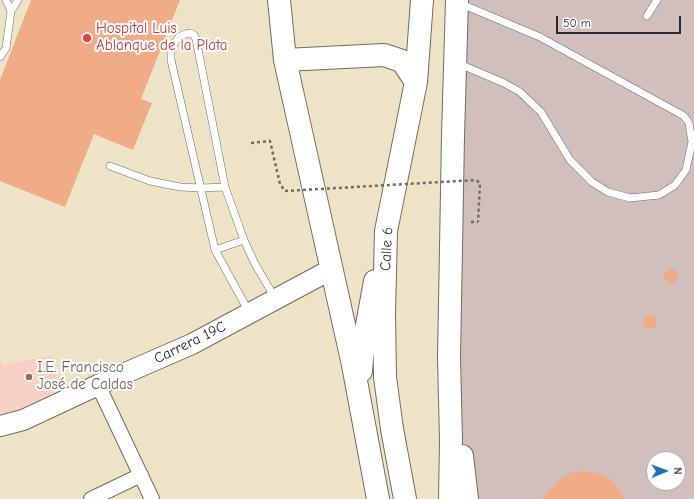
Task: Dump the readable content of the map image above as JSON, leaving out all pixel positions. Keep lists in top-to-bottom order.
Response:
{
  "streets": {
    "highway": ["Calle 6"],
    "main road": ["Carrera 19C"]
  },
  "places": ["Hospital Luis Ablanque de la Plata", "I.E. Francisco José de Caldas"],
  "scale_bar": "50 m",
  "north": "right"
}
